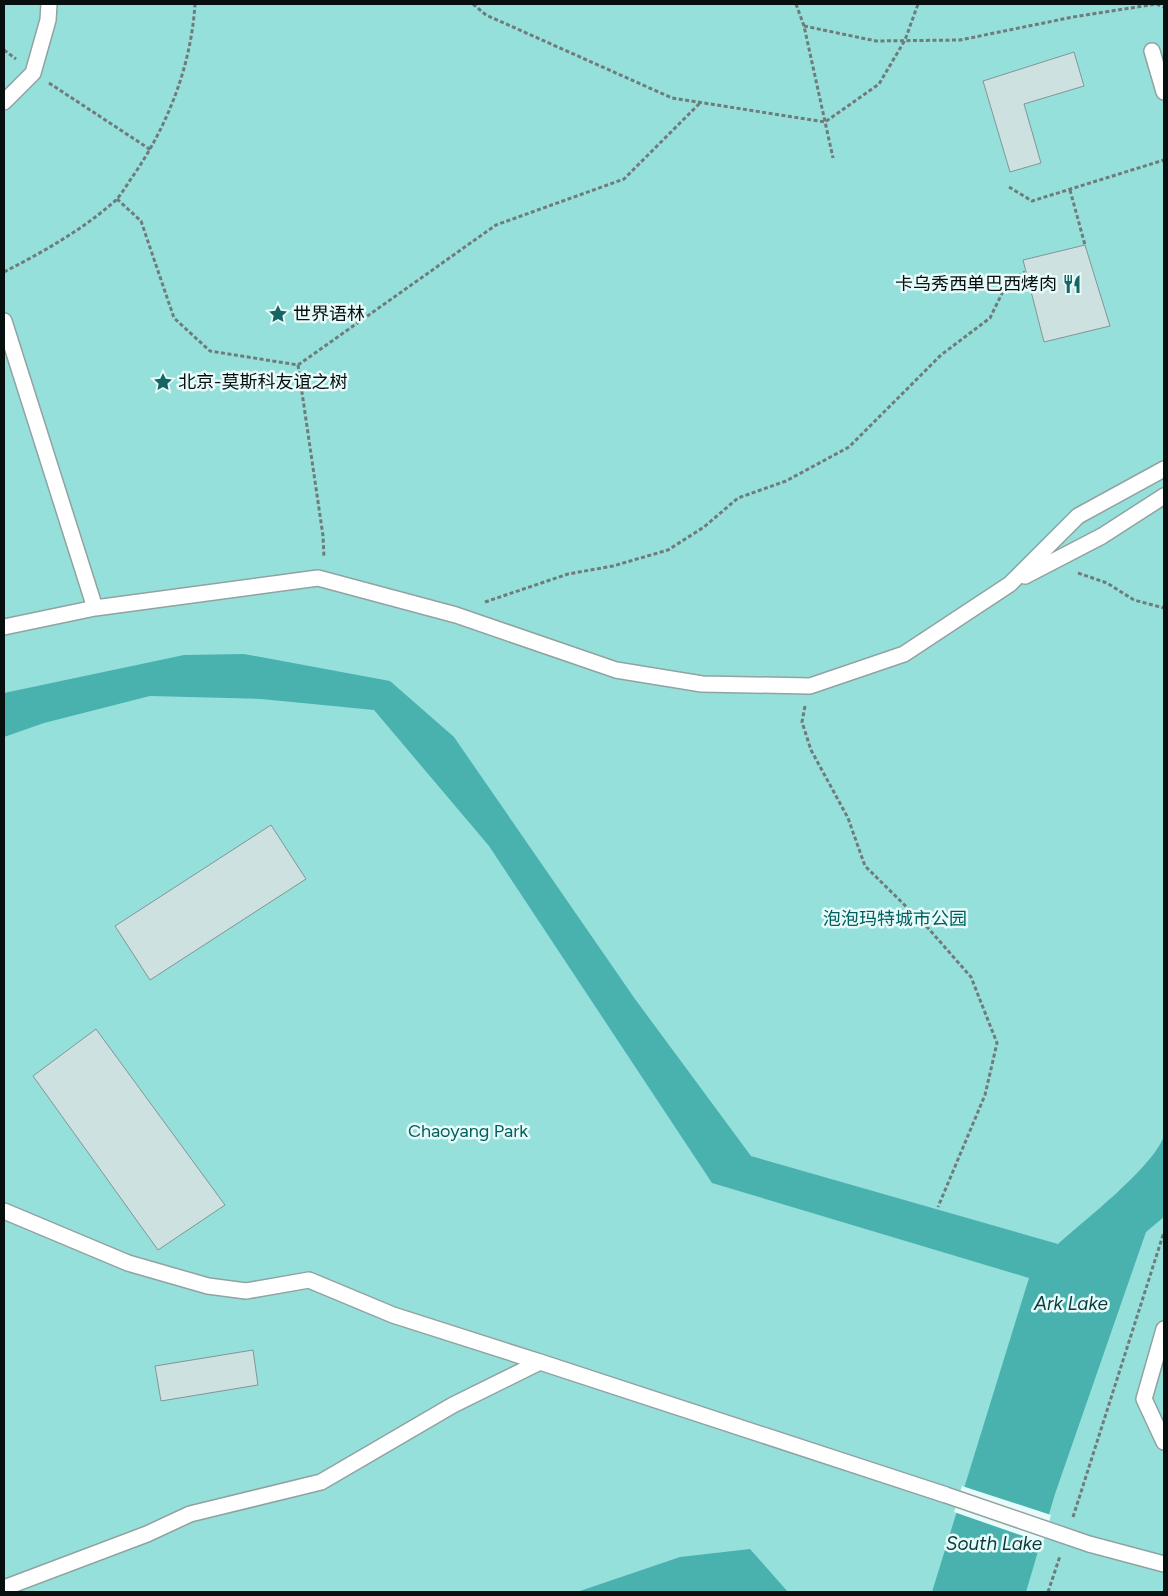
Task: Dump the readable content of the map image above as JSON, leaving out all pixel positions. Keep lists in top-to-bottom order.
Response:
{
  "water": ["Ark Lake", "South Lake"],
  "parks": ["泡泡玛特城市公园", "Chaoyang Park"],
  "places": {
    "restaurant": ["卡乌秀西单巴西烤肉"],
    "place": ["世界语林", "北京-莫斯科友谊之树"]
  }
}
